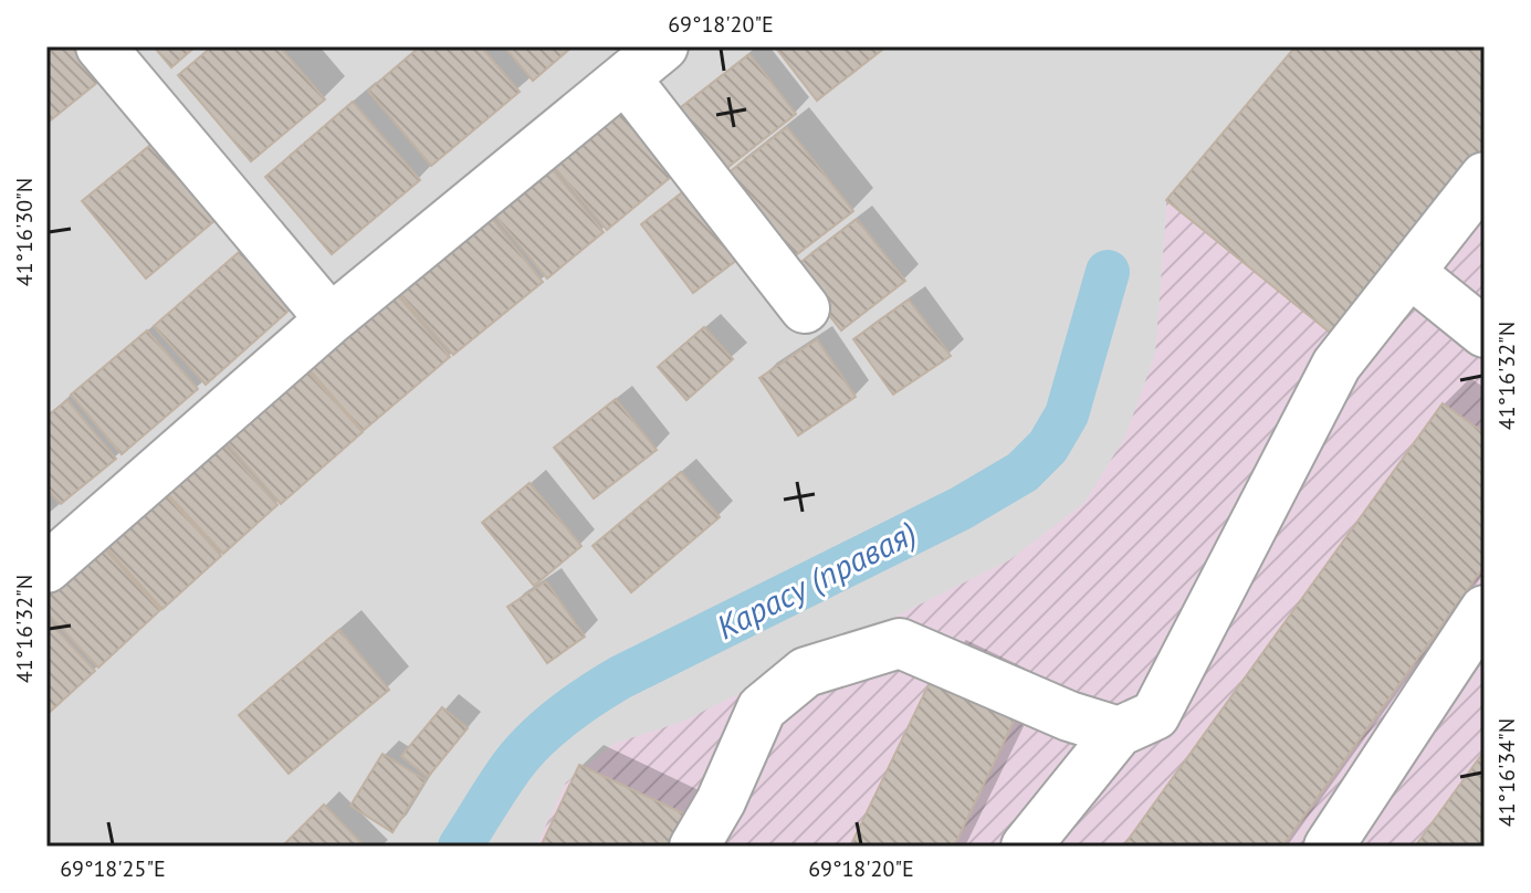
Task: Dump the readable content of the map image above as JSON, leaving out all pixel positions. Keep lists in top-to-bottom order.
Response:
{
  "water": ["Карасу (правая)"],
  "coordinates": [
    "69°18'20\"E",
    "41°16'30\"N",
    "41°16'32\"N",
    "41°16'34\"N",
    "69°18'25\"E"
  ]
}
